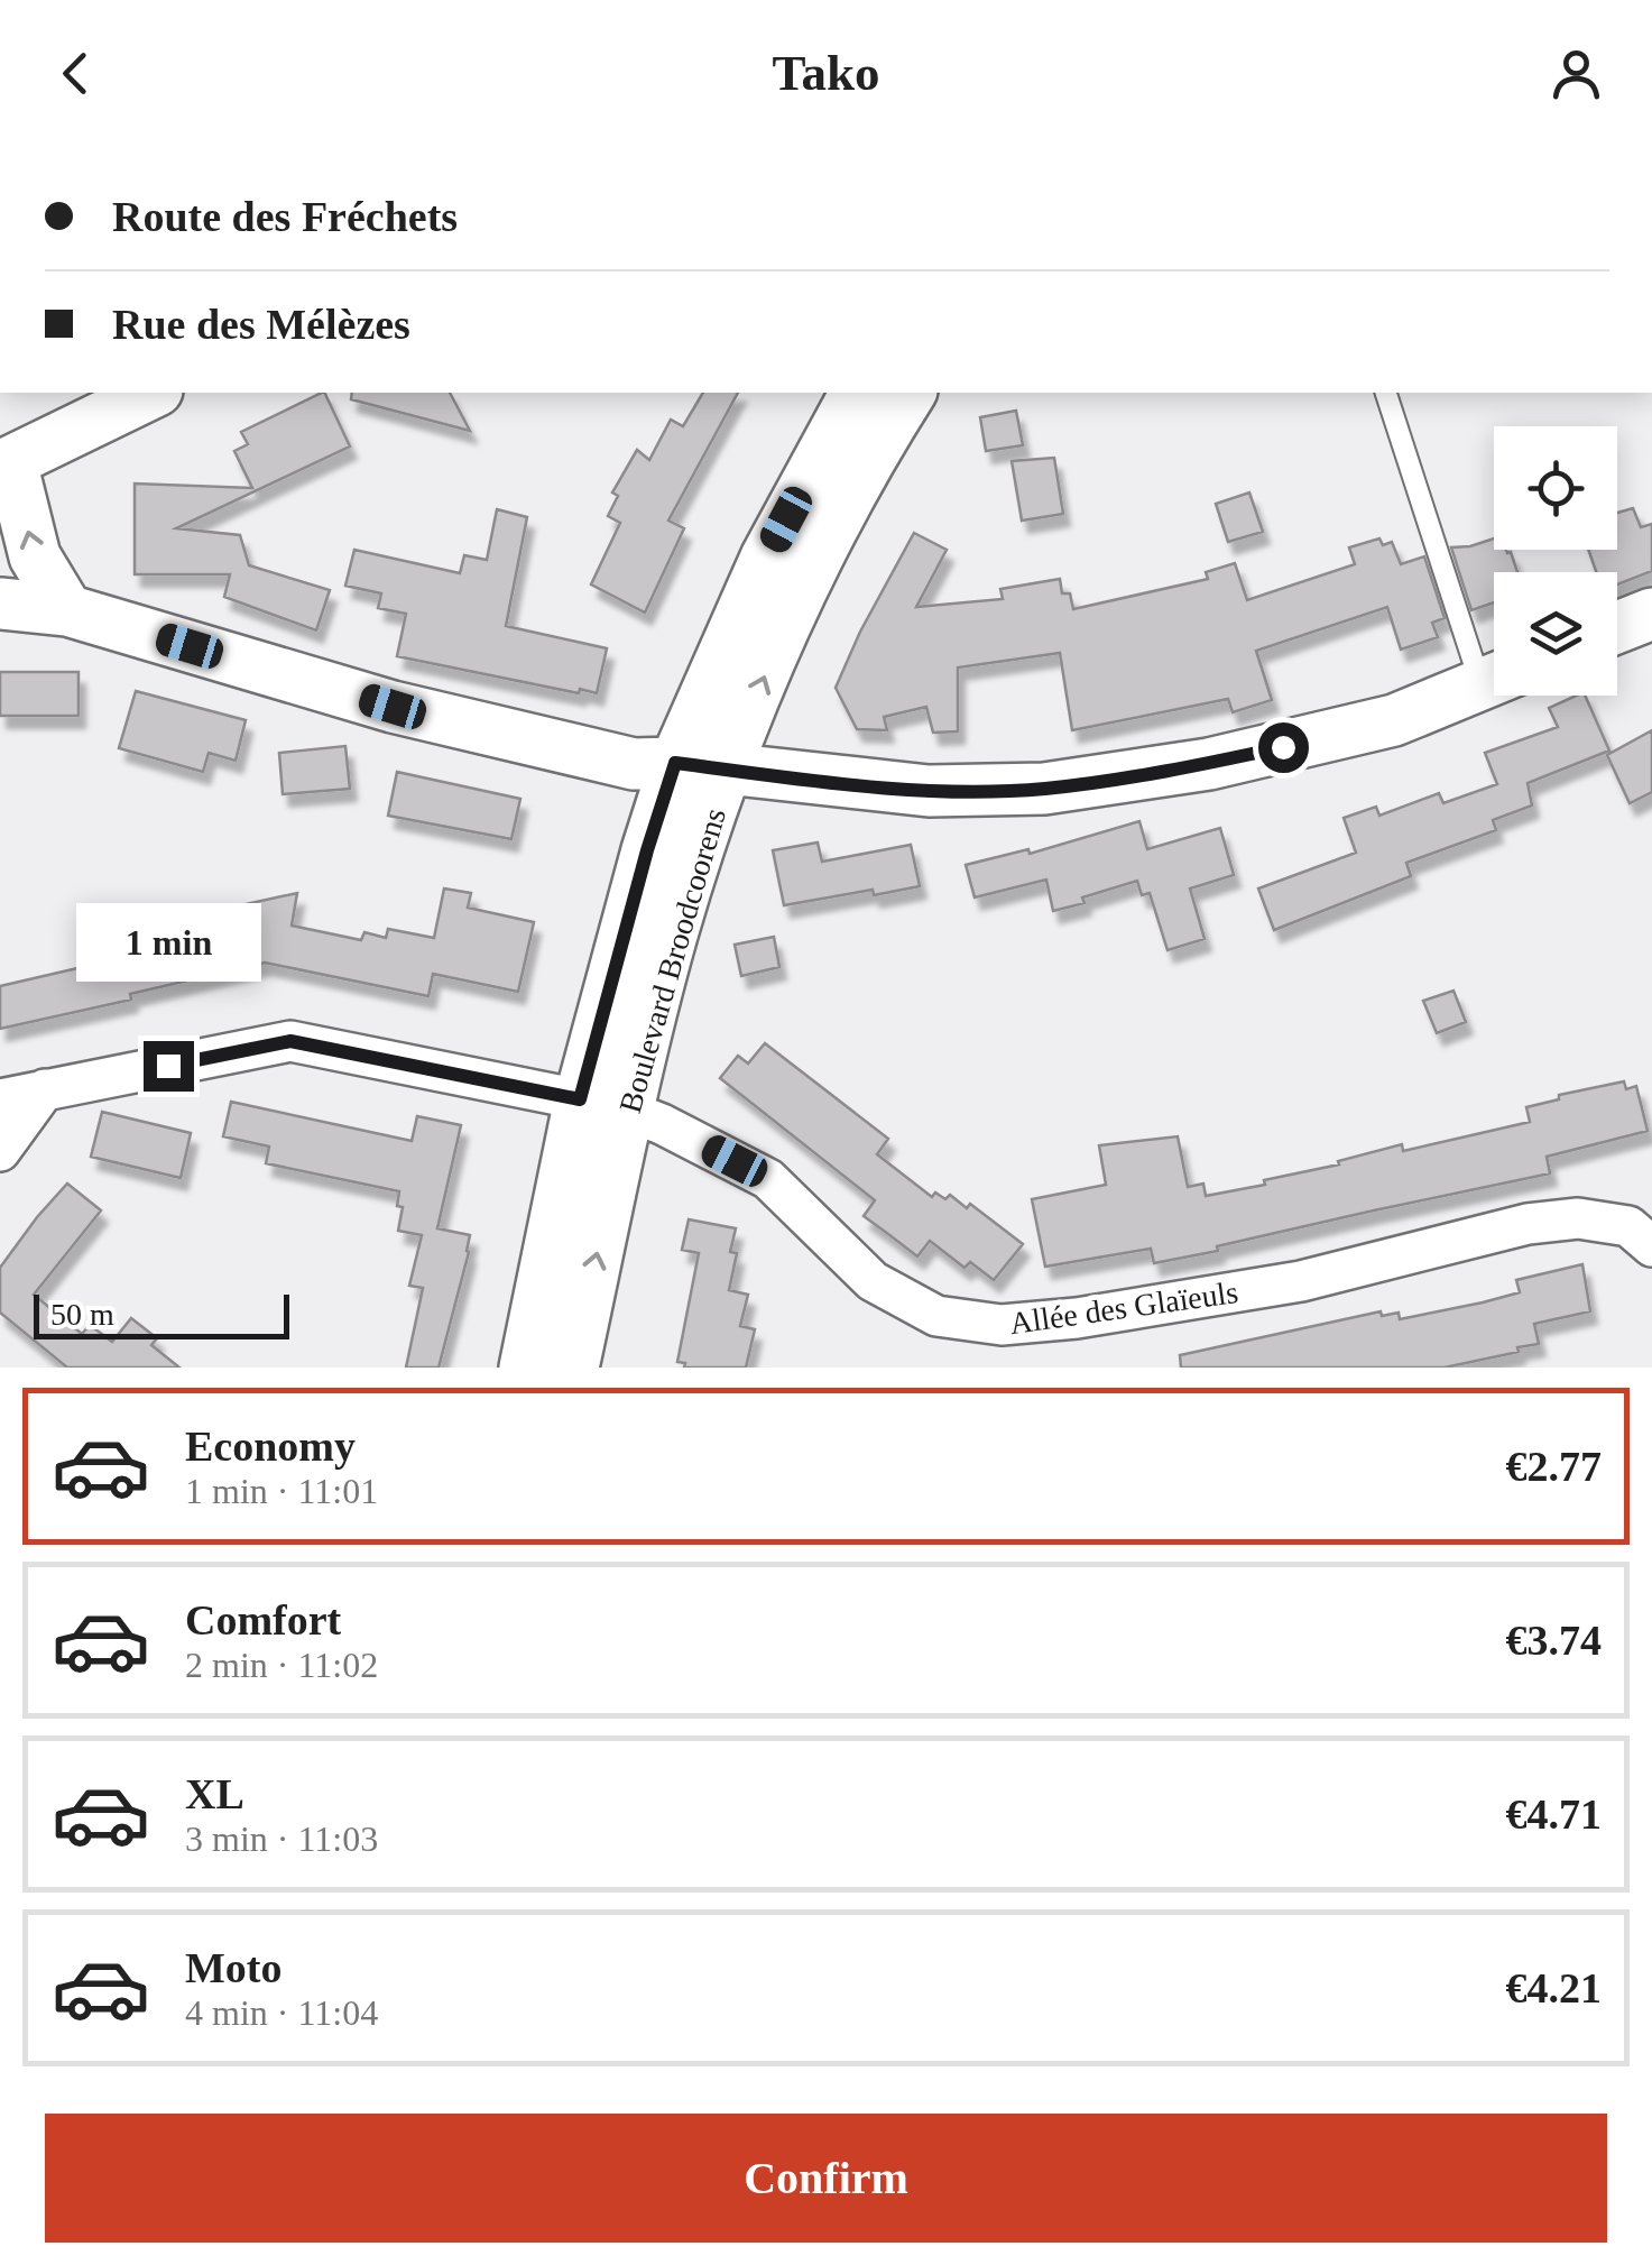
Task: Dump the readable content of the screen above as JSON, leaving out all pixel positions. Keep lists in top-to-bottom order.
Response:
{
  "streets": {
    "street": ["Boulevard Broodcoorens", "Allée des Glaïeuls"]
  },
  "crossings": [
    ["Boulevard Broodcoorens", "Allée des Glaïeuls"]
  ],
  "scale_bar": "50 m",
  "page": {
    "header": "Tako",
    "banner": ["Route des Fréchets", "Rue des Mélèzes"],
    "bubble": "1 min",
    "scale": "50 m",
    "list": [
      {
        "name": "Economy",
        "note": "1 min · 11:01",
        "value": "€2.77"
      },
      {
        "name": "Comfort",
        "note": "2 min · 11:02",
        "value": "€3.74"
      },
      {
        "name": "XL",
        "note": "3 min · 11:03",
        "value": "€4.71"
      },
      {
        "name": "Moto",
        "note": "4 min · 11:04",
        "value": "€4.21"
      }
    ],
    "buttons": "Confirm"
  }
}
